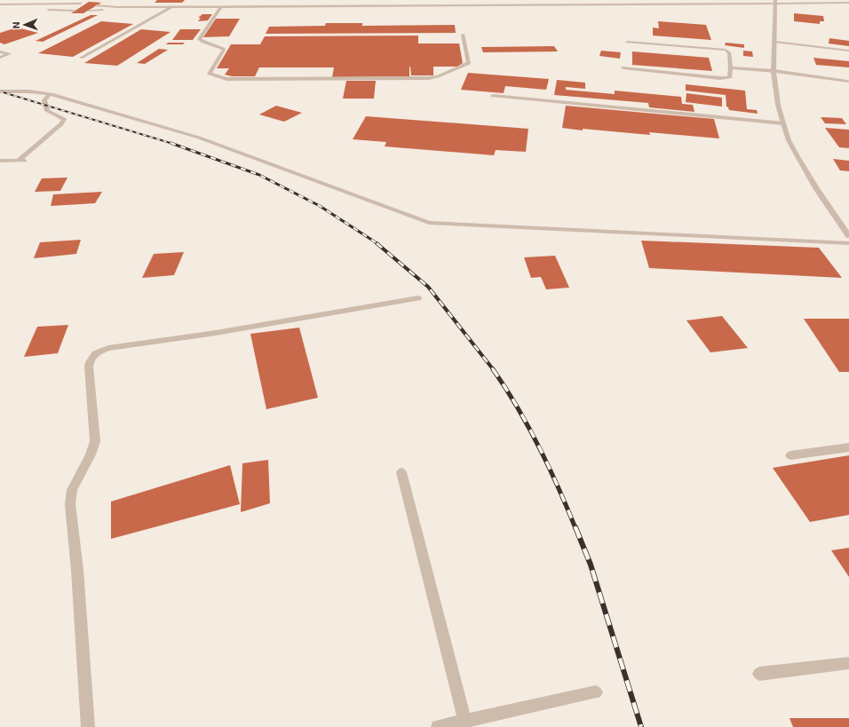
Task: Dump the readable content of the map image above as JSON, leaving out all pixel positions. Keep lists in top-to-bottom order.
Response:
{
  "north": "left"
}
